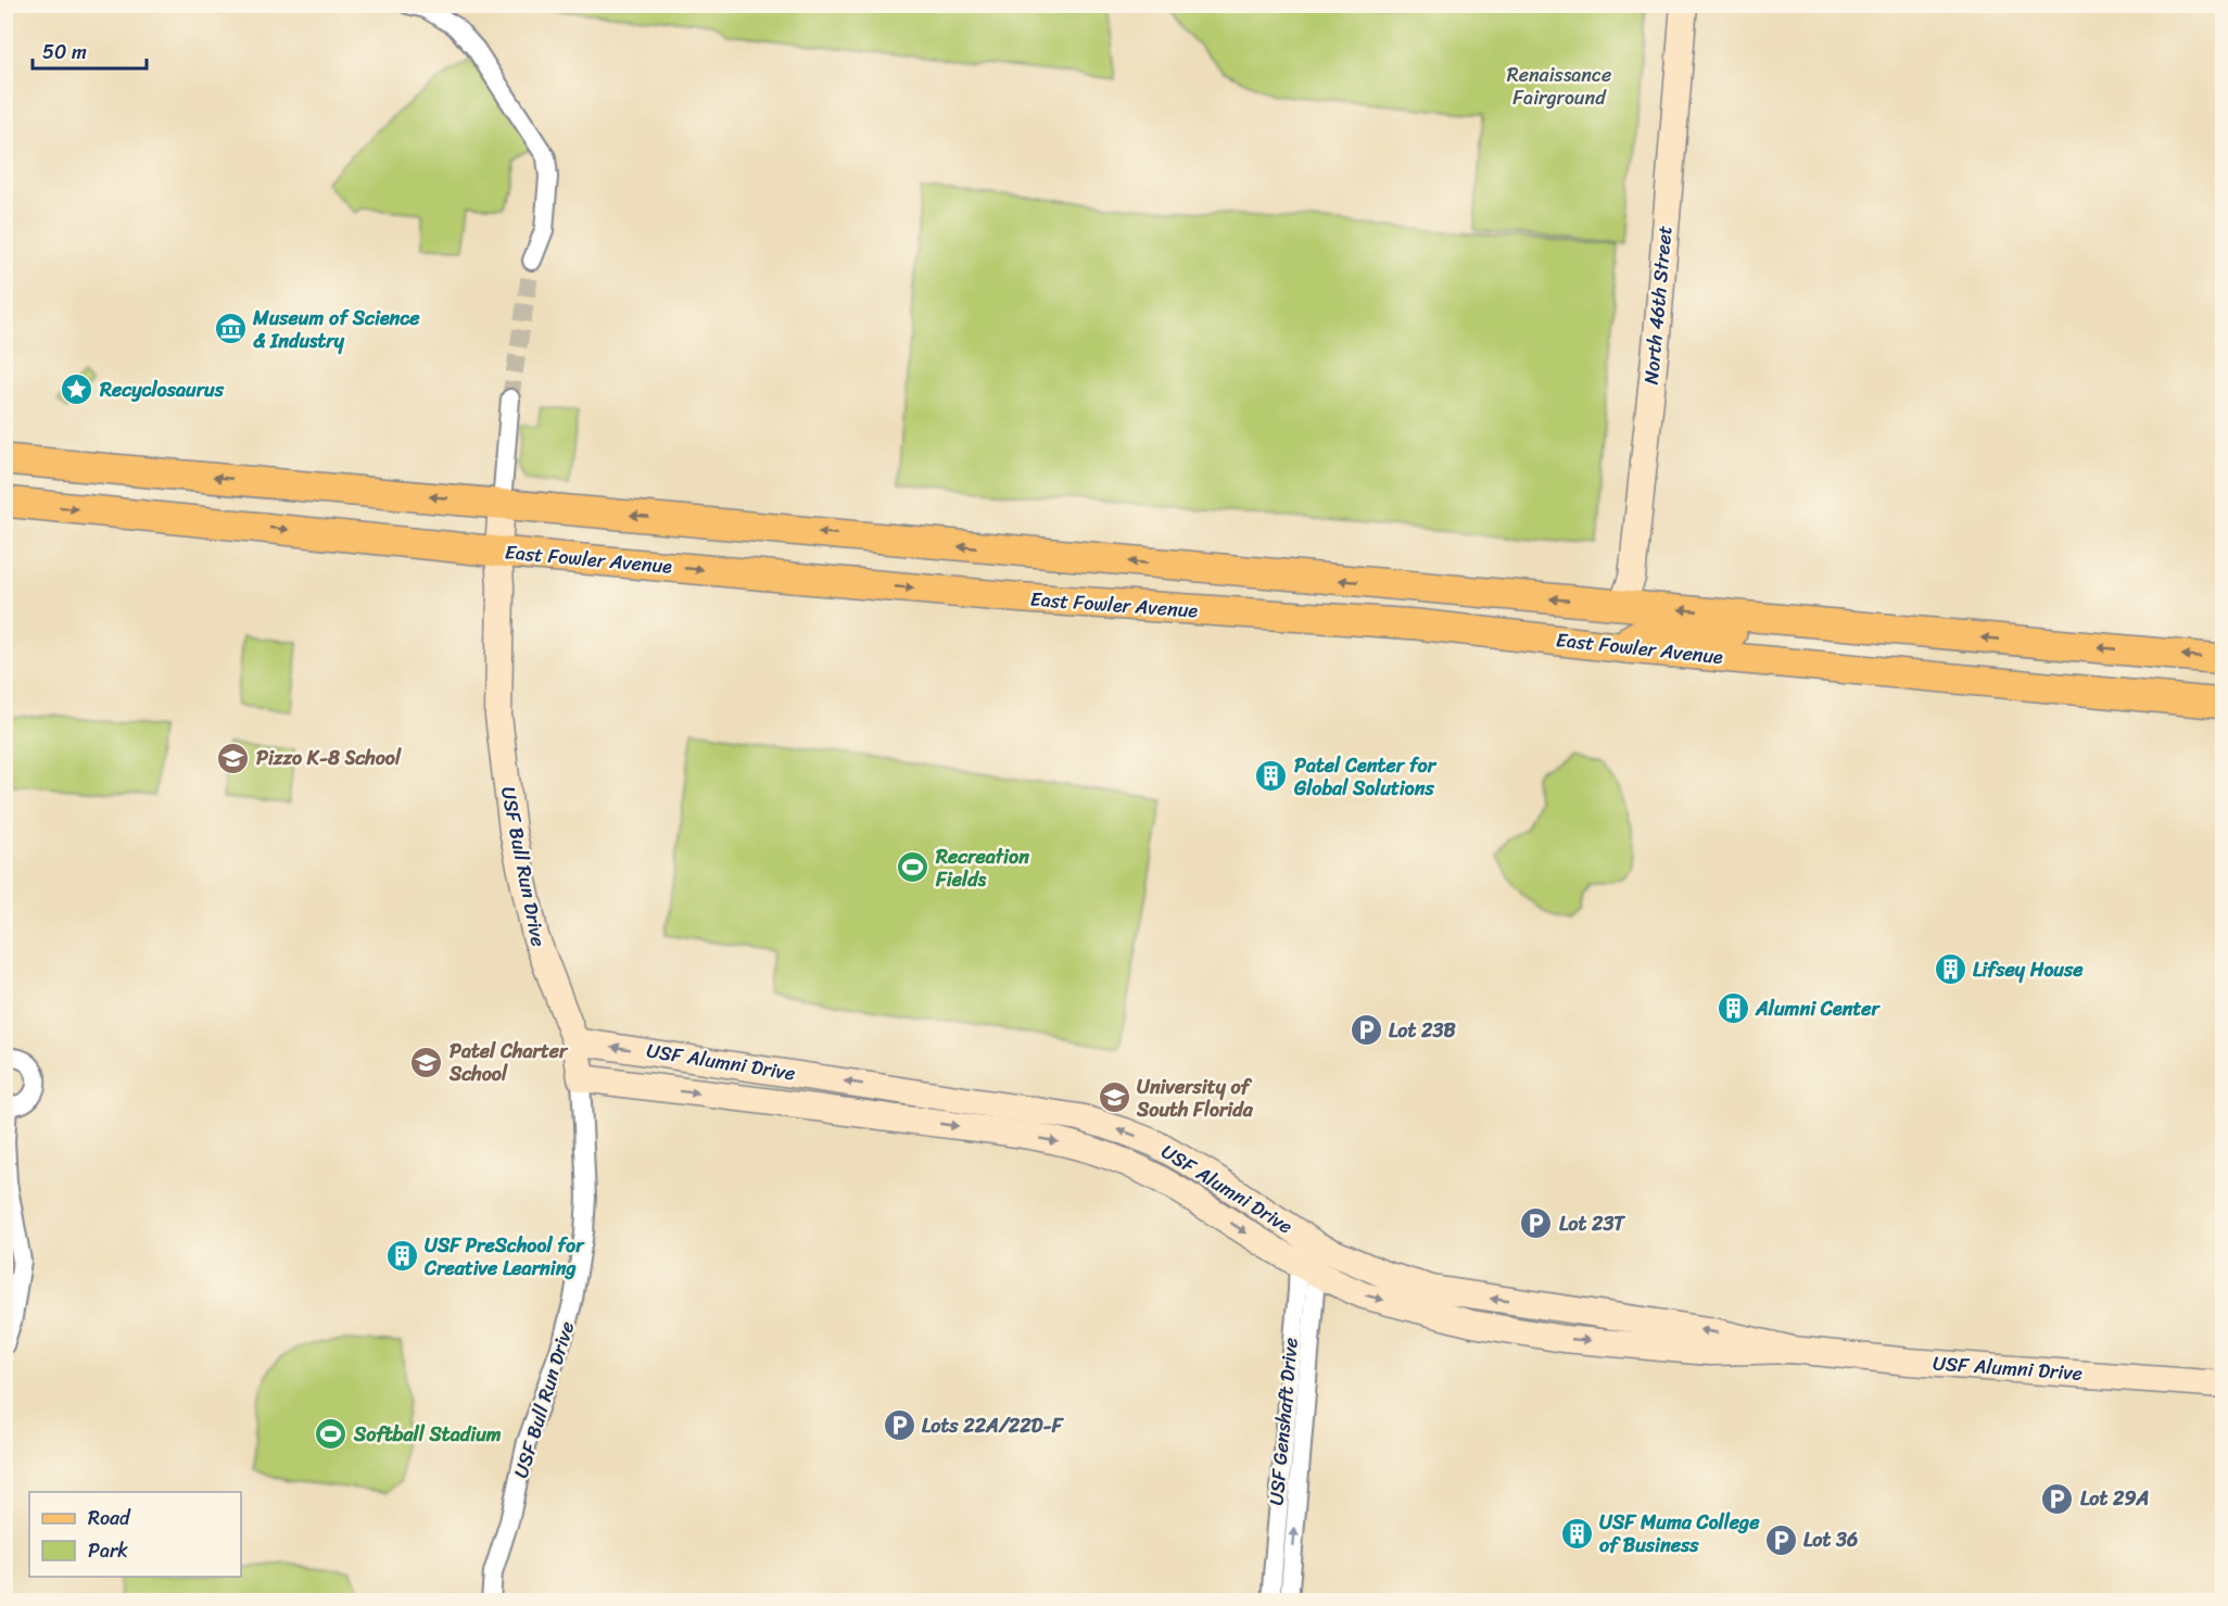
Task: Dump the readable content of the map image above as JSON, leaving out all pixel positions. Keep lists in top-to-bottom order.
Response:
{
  "streets": {
    "main road": ["East Fowler Avenue"],
    "street": [
      "North 46th Street",
      "USF Bull Run Drive",
      "USF Alumni Drive",
      "USF Genshaft Drive"
    ]
  },
  "crossings": [
    ["North 46th Street", "East Fowler Avenue"],
    ["East Fowler Avenue", "USF Bull Run Drive"],
    ["USF Bull Run Drive", "USF Alumni Drive"],
    ["USF Alumni Drive", "USF Genshaft Drive"]
  ],
  "parks": ["Renaissance Fairground"],
  "places": {
    "museum": ["Museum of Science & Industry"],
    "place": ["Recyclosaurus"],
    "school or university": ["Pizzo K-8 School", "Patel Charter School", "University of South Florida"],
    "building": [
      "Patel Center for Global Solutions",
      "Lifsey House",
      "Alumni Center",
      "USF PreSchool for Creative Learning",
      "USF Muma College of Business"
    ],
    "sports": ["Recreation Fields", "Softball Stadium"],
    "parking": [
      "Lot 23B",
      "Lot 23T",
      "Lots 22A/22D-F",
      "Lot 29A",
      "Lot 36"
    ]
  },
  "legend": ["Road", "Park"],
  "scale_bar": "50 m"
}
